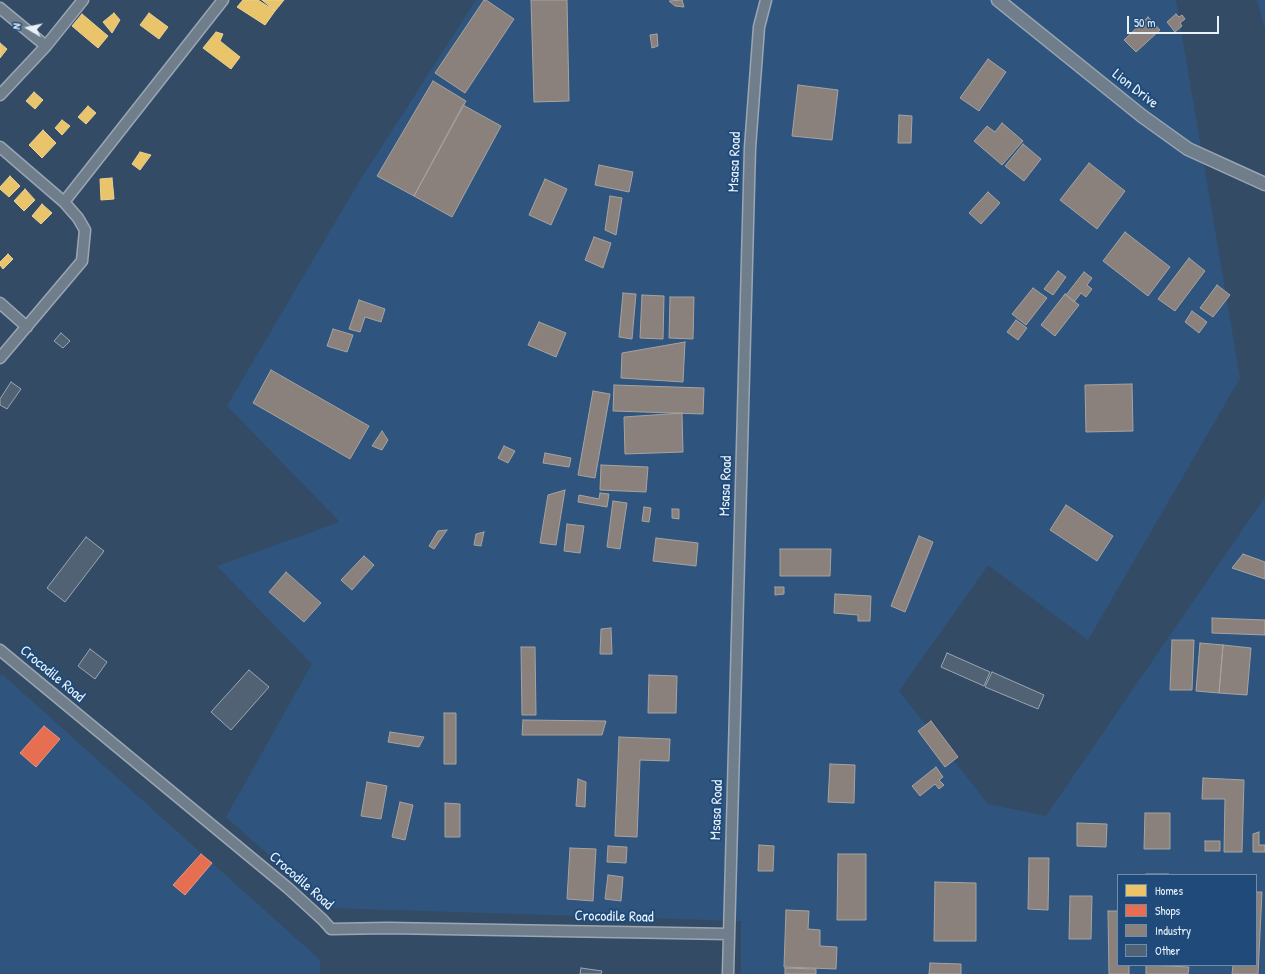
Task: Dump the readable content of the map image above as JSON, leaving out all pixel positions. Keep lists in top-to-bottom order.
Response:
{
  "streets": {
    "street": ["Lion Drive", "Msasa Road", "Crocodile Road"]
  },
  "crossings": [
    ["Msasa Road", "Crocodile Road"]
  ],
  "legend": [
    "Homes",
    "Shops",
    "Industry",
    "Other"
  ],
  "scale_bar": "50 m",
  "north": "left"
}
